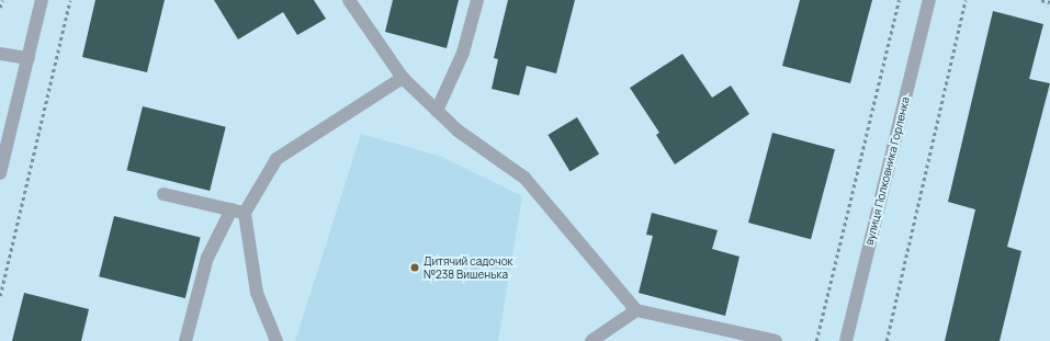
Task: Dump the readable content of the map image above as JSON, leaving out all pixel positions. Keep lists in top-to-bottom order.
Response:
{
  "streets": {
    "street": ["вулиця Полковника Горленка"]
  },
  "places": ["Дитячий садочок №238 Вишенька"]
}
